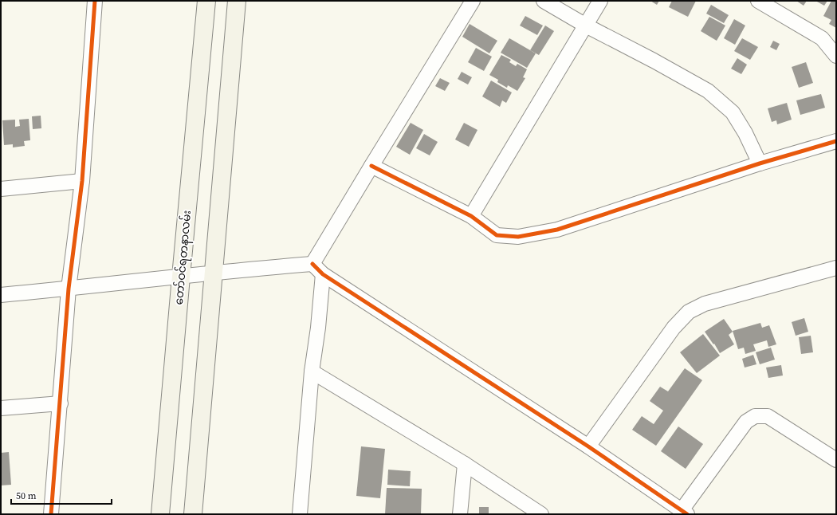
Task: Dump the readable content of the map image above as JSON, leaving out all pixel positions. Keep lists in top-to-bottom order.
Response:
{
  "streets": {
    "main road": ["တော်ဝင်ရတနာလမ်း"]
  },
  "scale_bar": "50 m"
}
